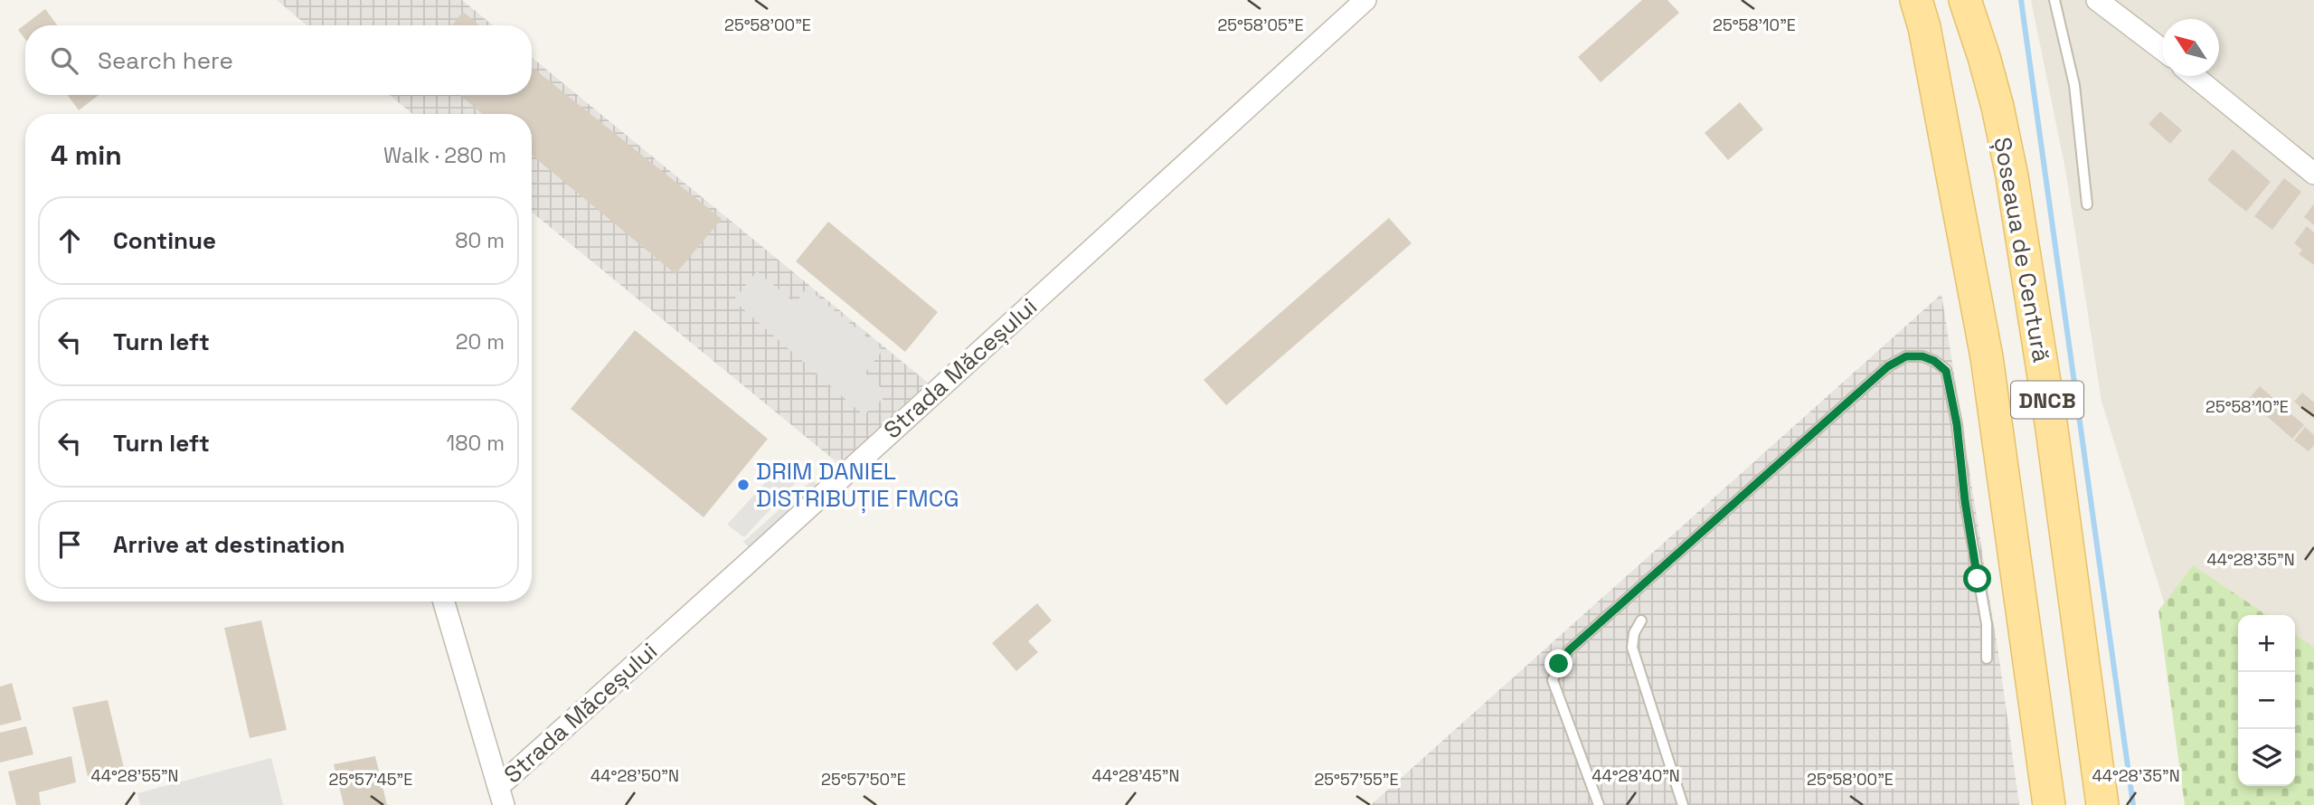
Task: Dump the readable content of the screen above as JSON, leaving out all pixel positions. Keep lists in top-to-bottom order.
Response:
{
  "streets": {
    "main road": ["Șoseaua de Centură", "DNCB"],
    "street": ["Strada Măceșului"]
  },
  "places": ["DRIM DANIEL DISTRIBUȚIE FMCG"],
  "north": "top left",
  "page": {
    "search": "Search here",
    "heading": ["4 min", "Walk · 280 m"],
    "list": [
      ["Continue", "80 m"],
      ["Turn left", "20 m"],
      ["Turn left", "180 m"],
      "Arrive at destination"
    ],
    "map_buttons": ["+", "−"]
  },
  "coordinates": [
    "25°58'10\"E",
    "25°58'00\"E",
    "25°58'05\"E",
    "44°28'35\"N",
    "44°28'55\"N",
    "44°28'50\"N",
    "44°28'45\"N",
    "44°28'40\"N",
    "25°57'45\"E",
    "25°57'50\"E",
    "25°57'55\"E"
  ]
}
